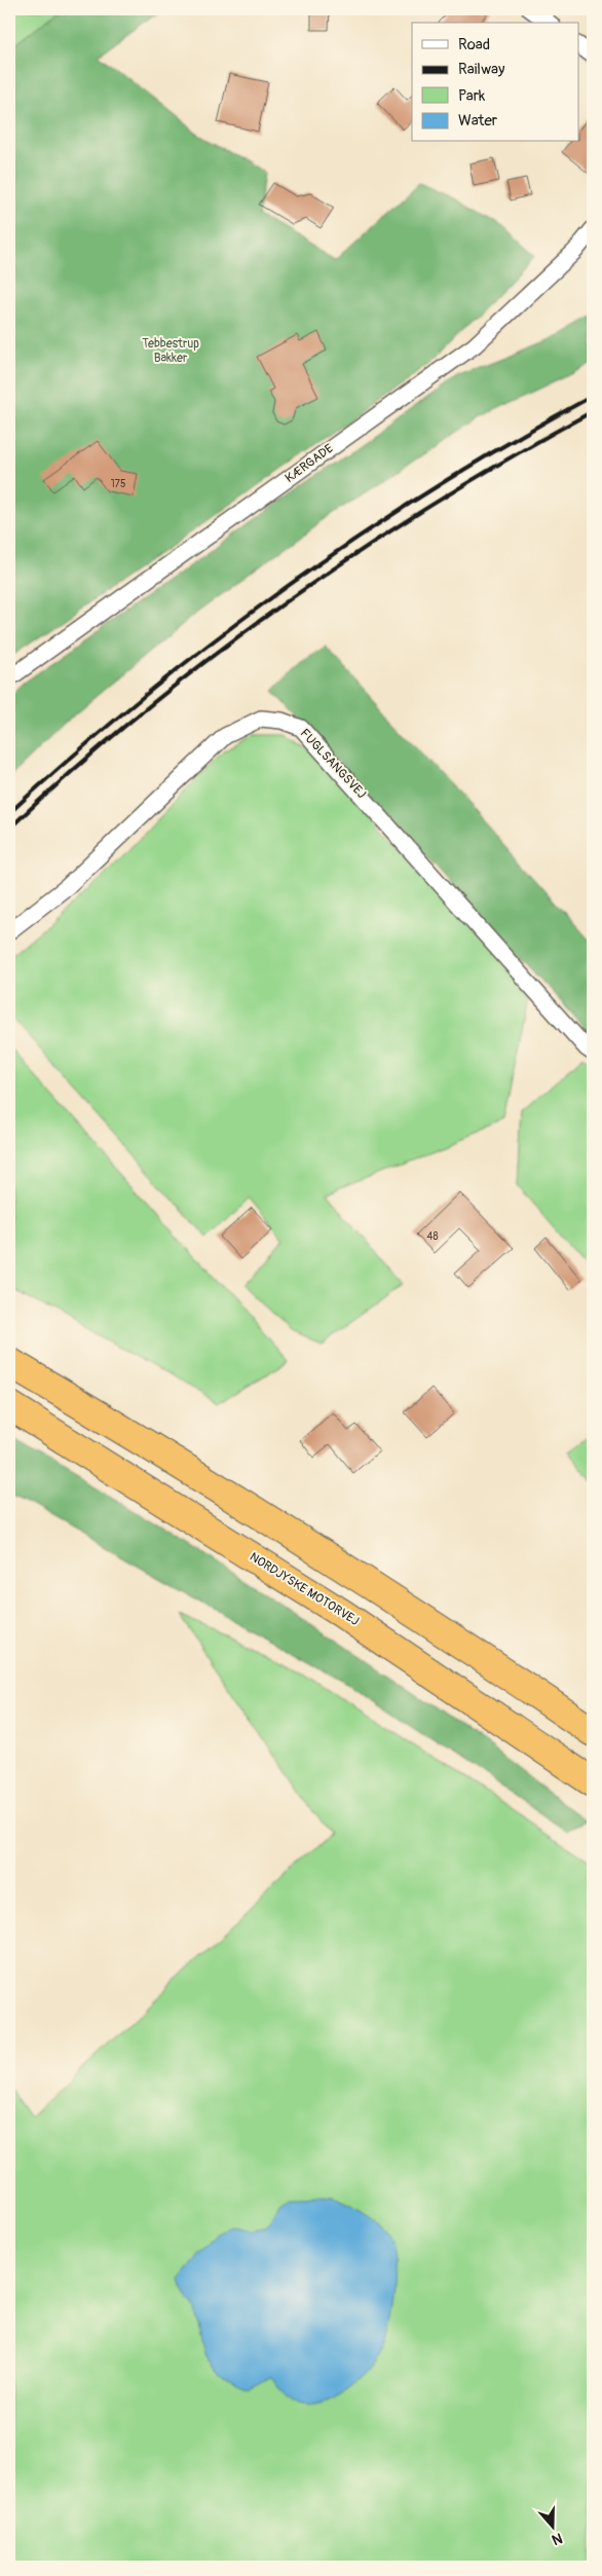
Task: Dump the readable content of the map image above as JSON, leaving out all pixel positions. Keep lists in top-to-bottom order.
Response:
{
  "streets": {
    "highway": ["NORDJYSKE MOTORVEJ"],
    "street": ["KÆRGADE", "FUGLSANGSVEJ"]
  },
  "parks": ["Tebbestrup Bakker"],
  "house_numbers": ["175", "48"],
  "legend": [
    "Road",
    "Railway",
    "Park",
    "Water"
  ],
  "north": "bottom"
}
